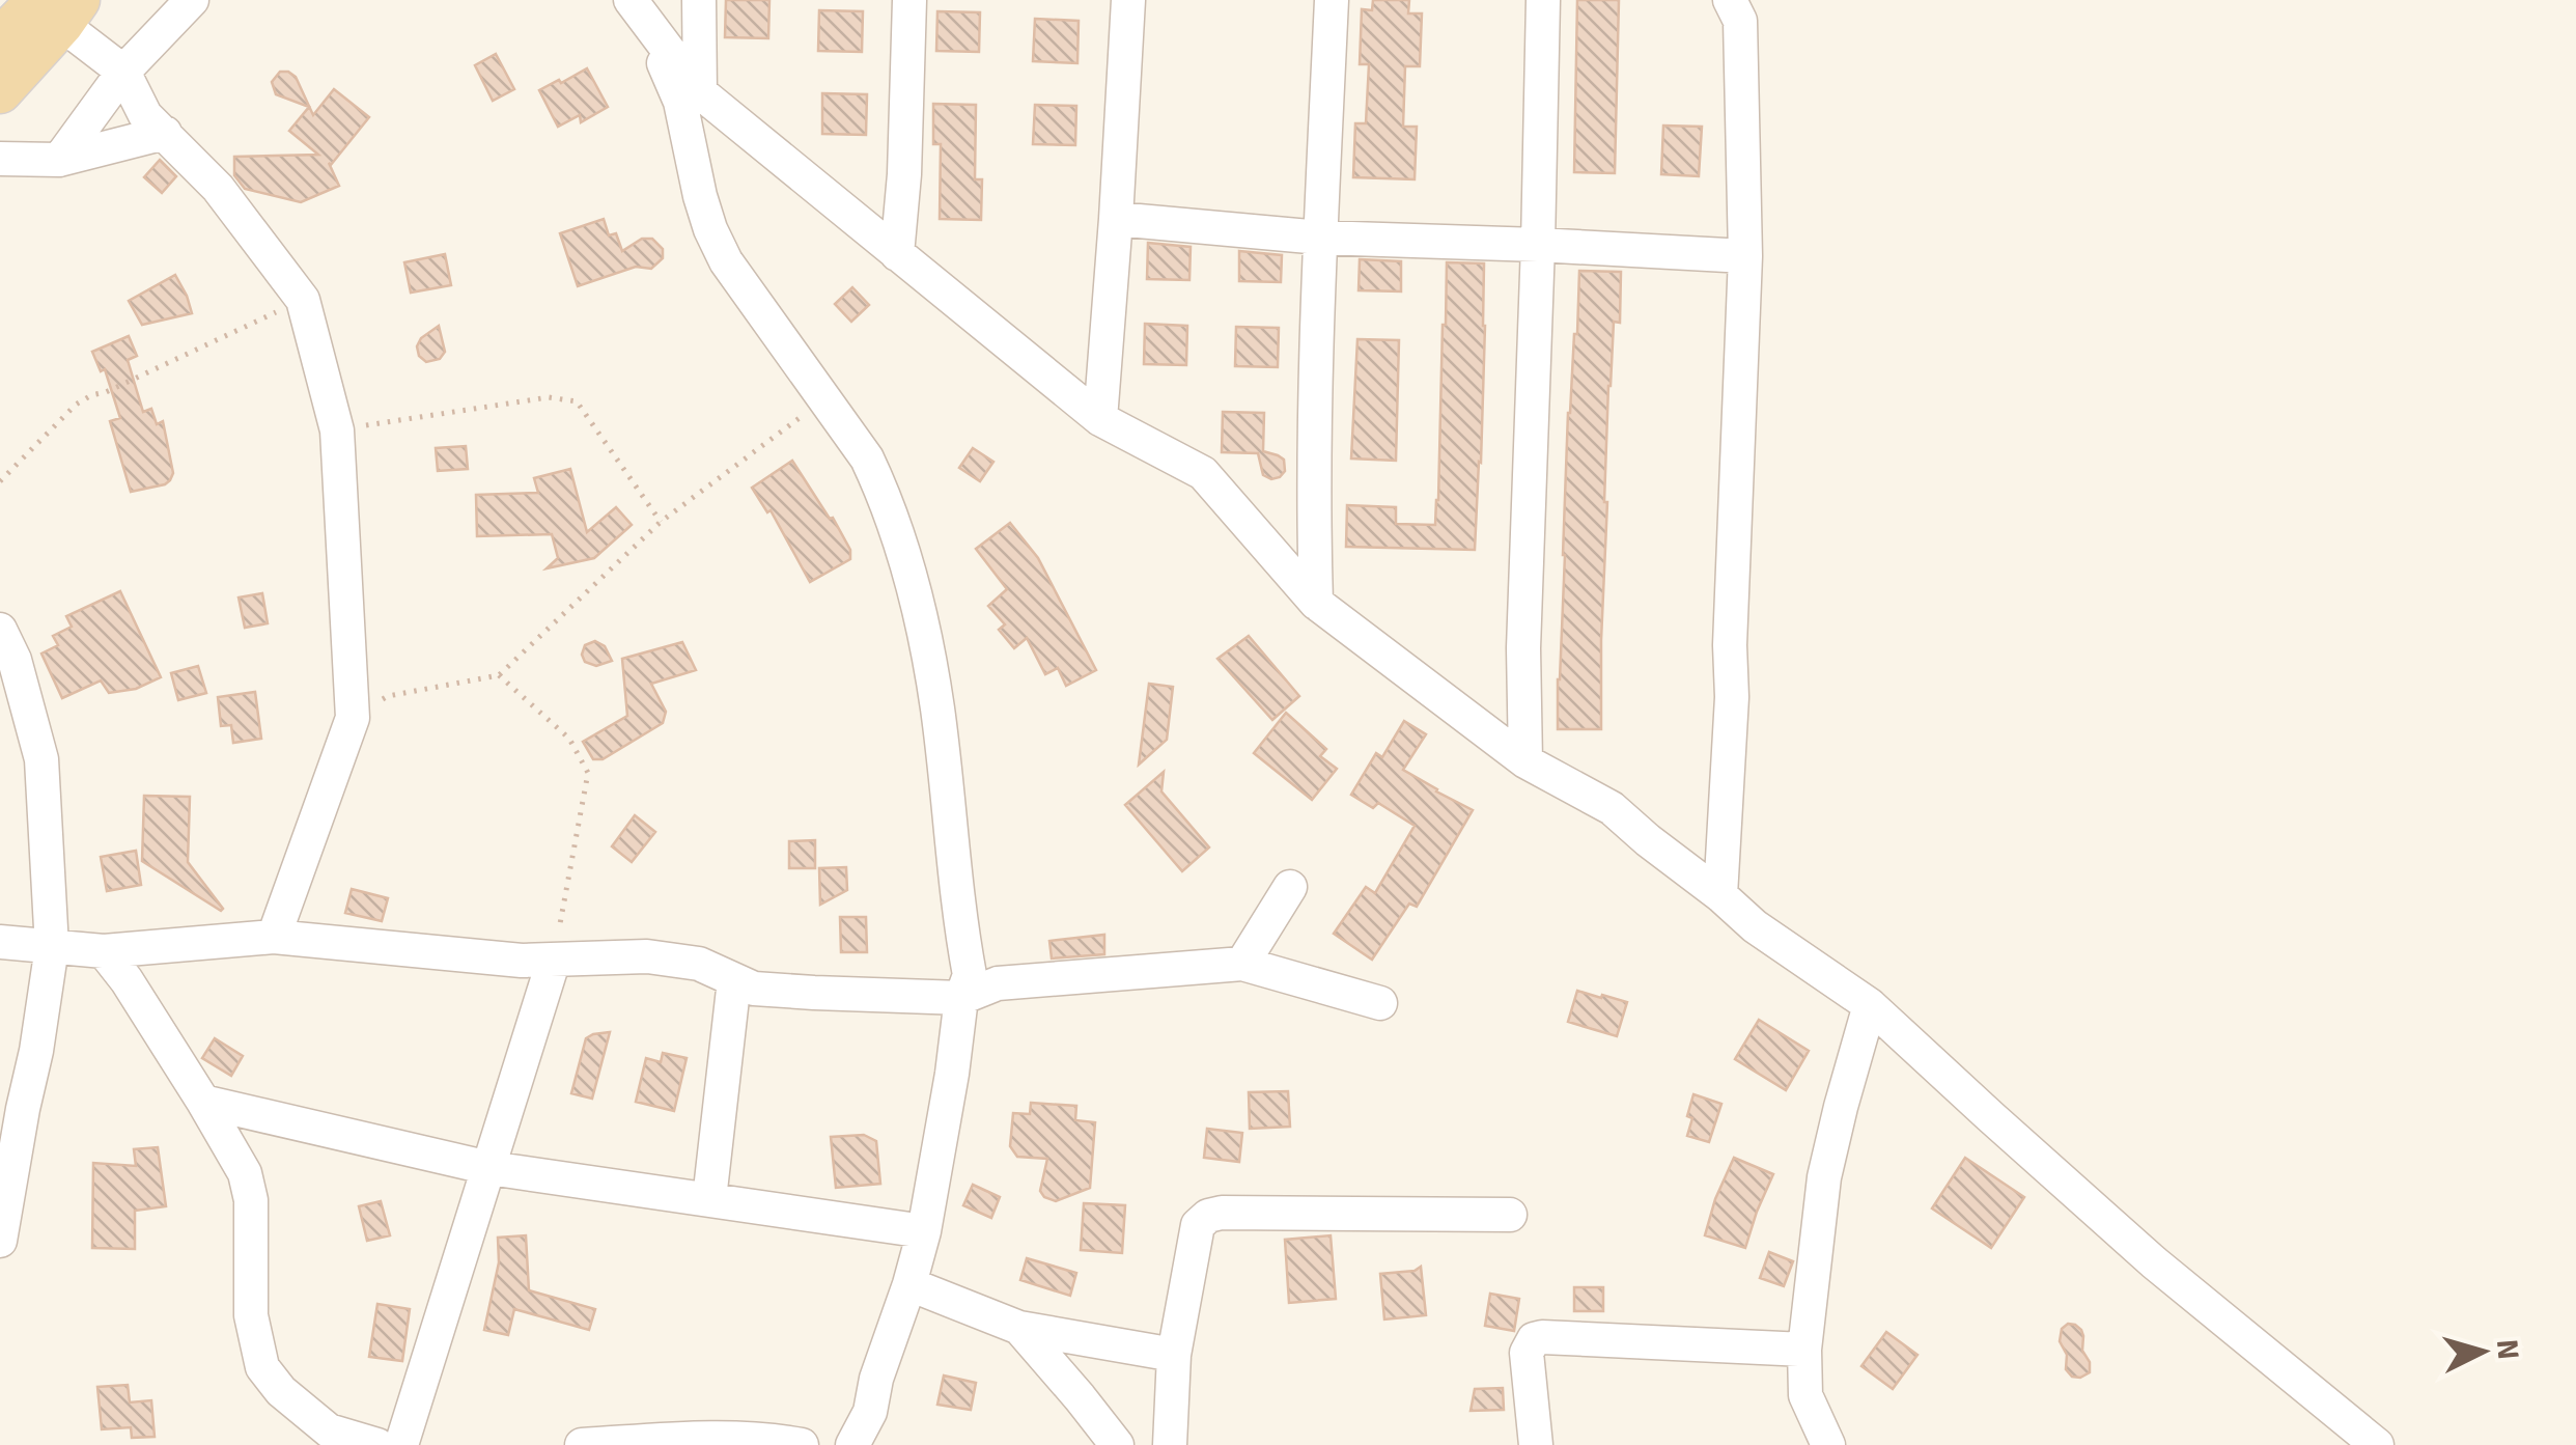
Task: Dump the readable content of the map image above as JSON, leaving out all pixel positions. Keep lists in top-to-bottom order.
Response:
{
  "north": "right"
}
